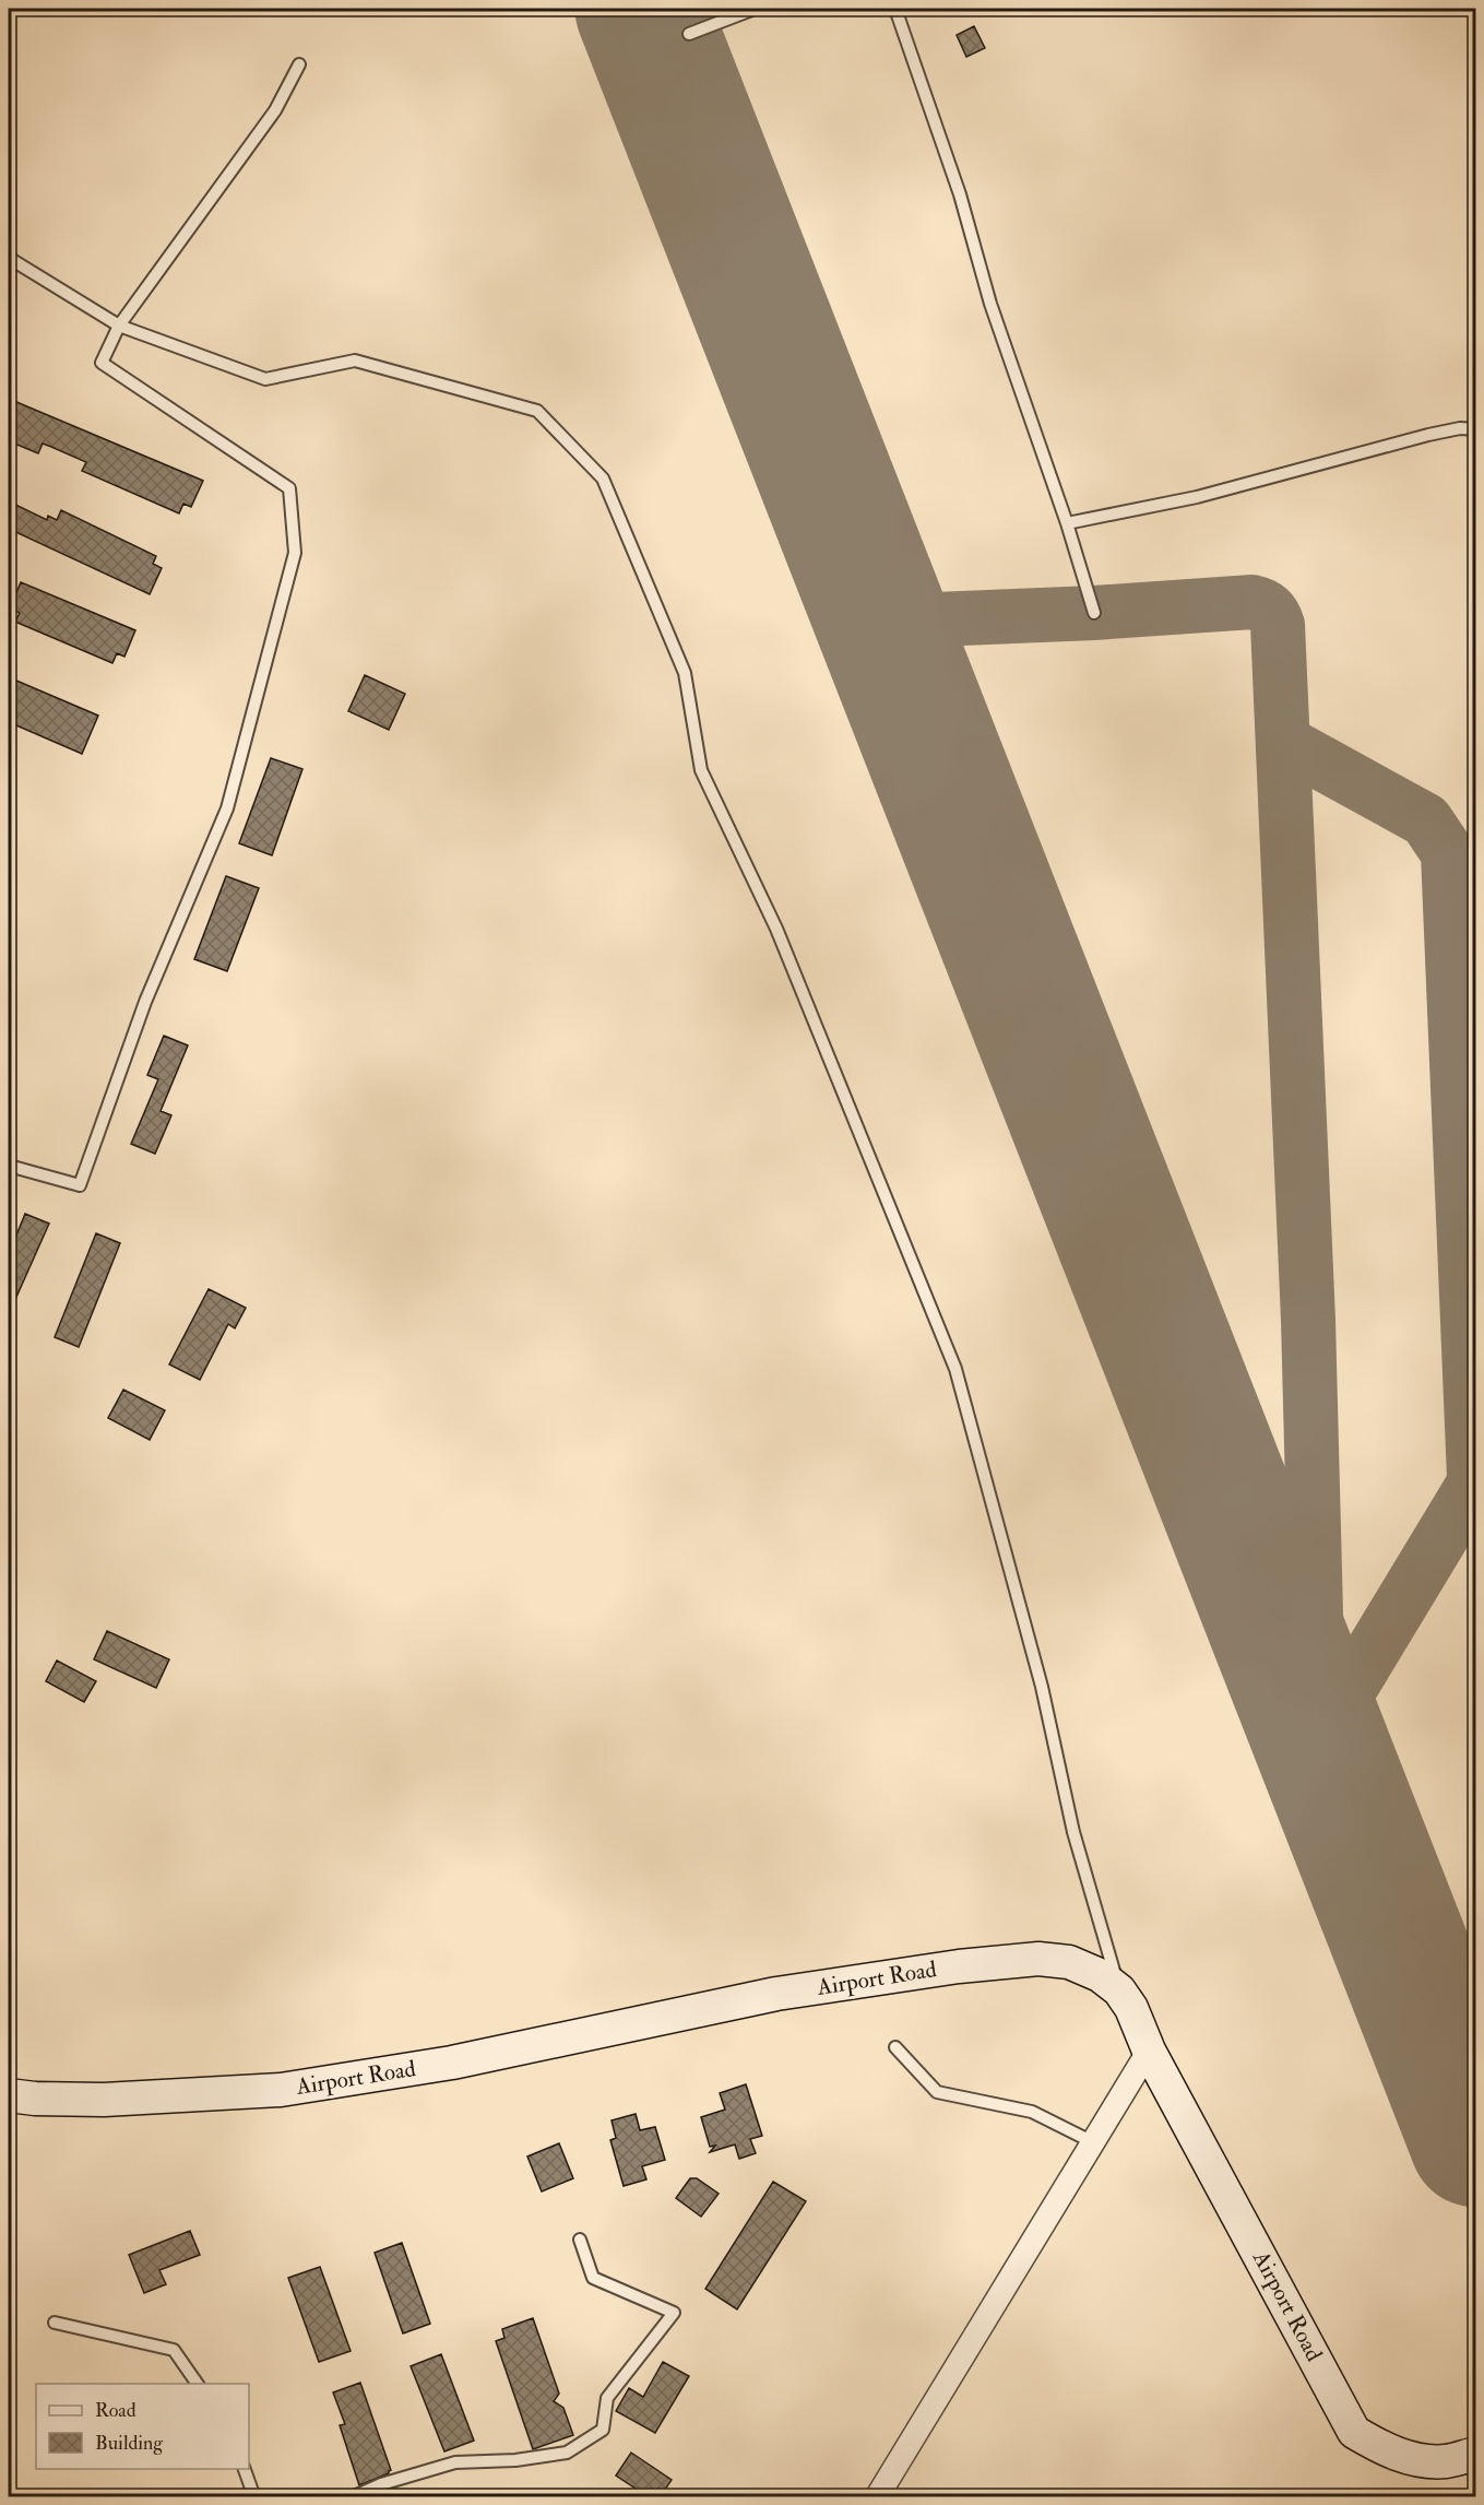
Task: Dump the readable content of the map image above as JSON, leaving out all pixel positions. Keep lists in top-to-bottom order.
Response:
{
  "streets": {
    "main road": ["Airport Road"]
  },
  "legend": ["Road", "Building"]
}
